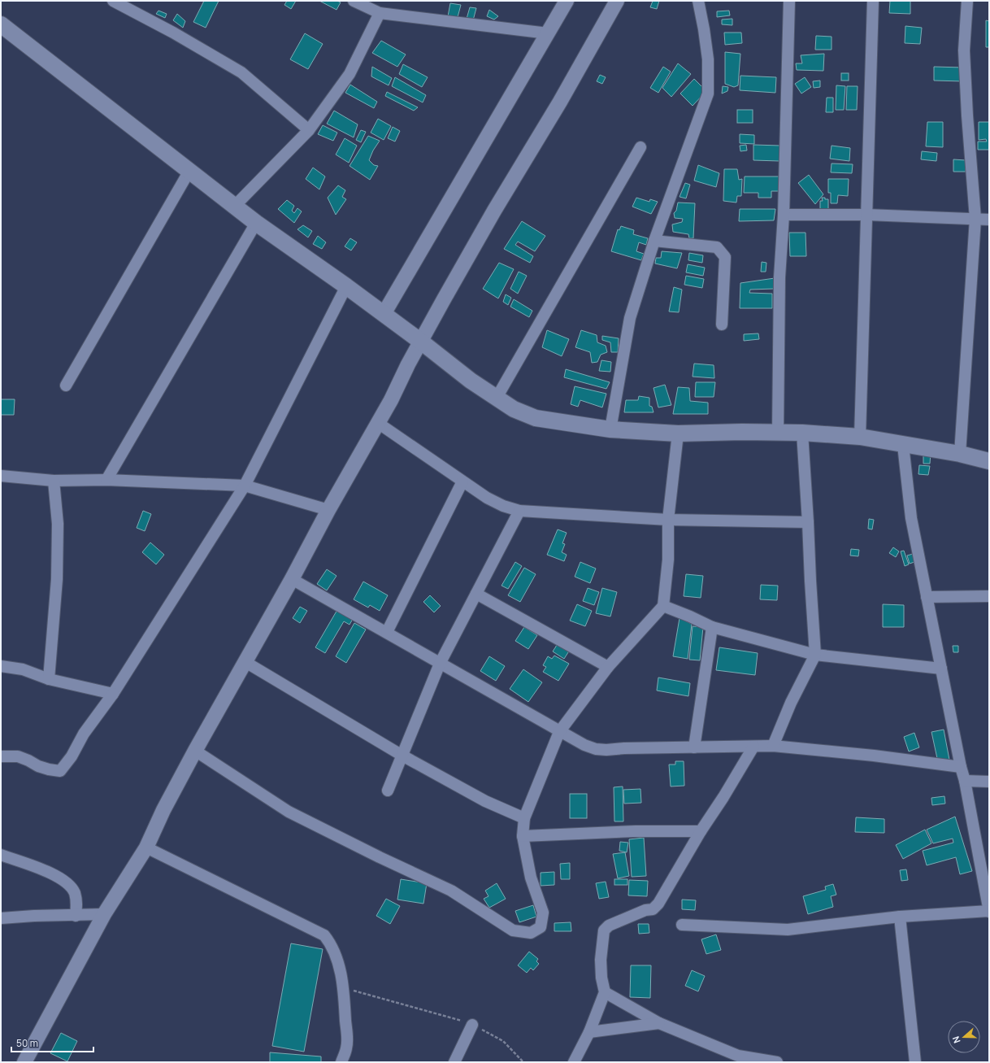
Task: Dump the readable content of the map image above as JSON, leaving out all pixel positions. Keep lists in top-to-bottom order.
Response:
{
  "scale_bar": "50 m",
  "north": "left"
}
